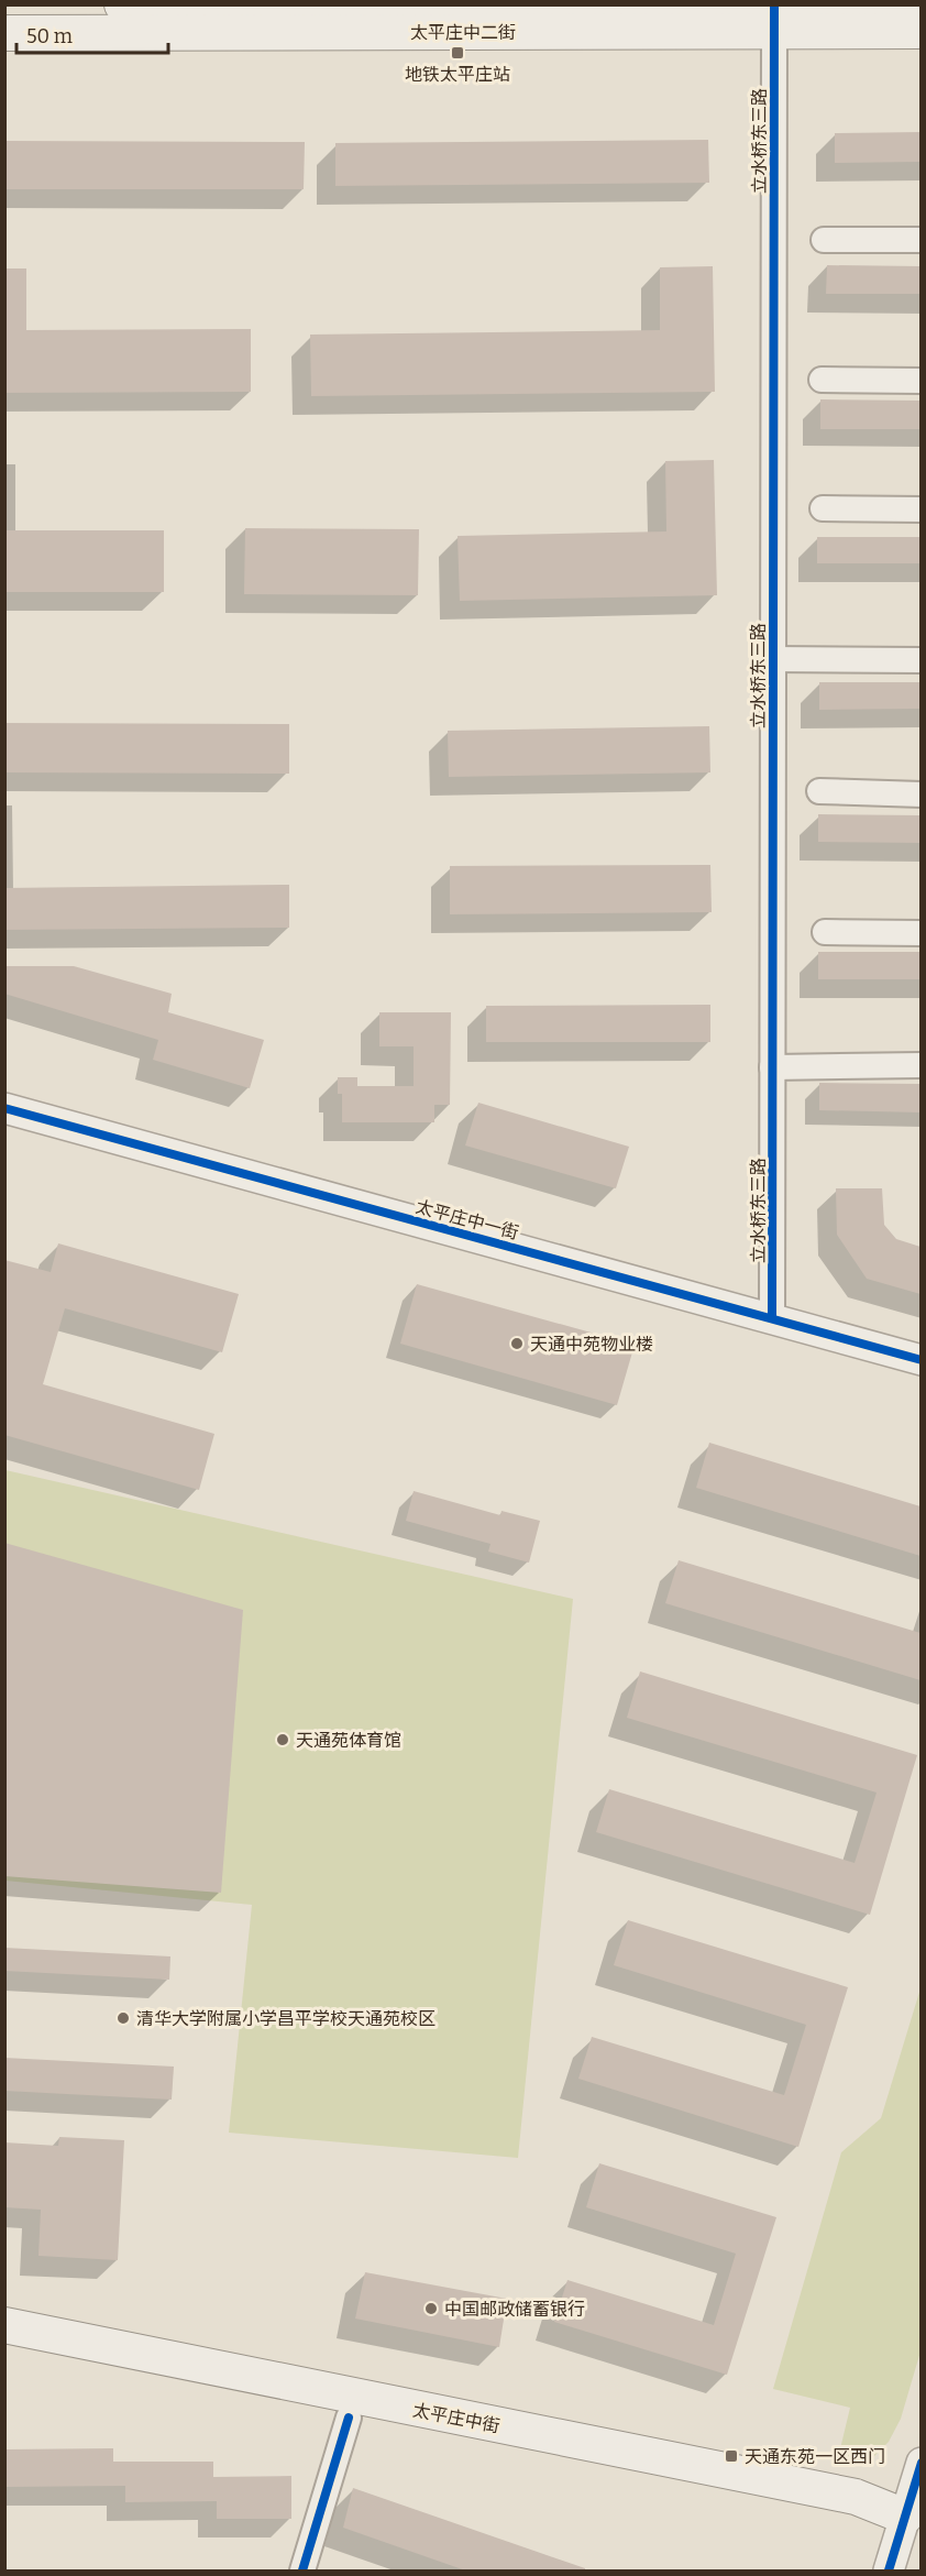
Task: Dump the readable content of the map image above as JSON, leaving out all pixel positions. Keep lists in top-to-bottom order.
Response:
{
  "streets": {
    "main road": ["太平庄中二街", "太平庄中街"],
    "street": ["立水桥东三路", "太平庄中一街"]
  },
  "crossings": [
    ["太平庄中二街", "立水桥东三路"],
    ["立水桥东三路", "太平庄中一街"]
  ],
  "places": {
    "transit": ["地铁太平庄站", "天通东苑一区西门"],
    "other": [
      "天通中苑物业楼",
      "天通苑体育馆",
      "清华大学附属小学昌平学校天通苑校区",
      "中国邮政储蓄银行"
    ]
  },
  "scale_bar": "50 m"
}
